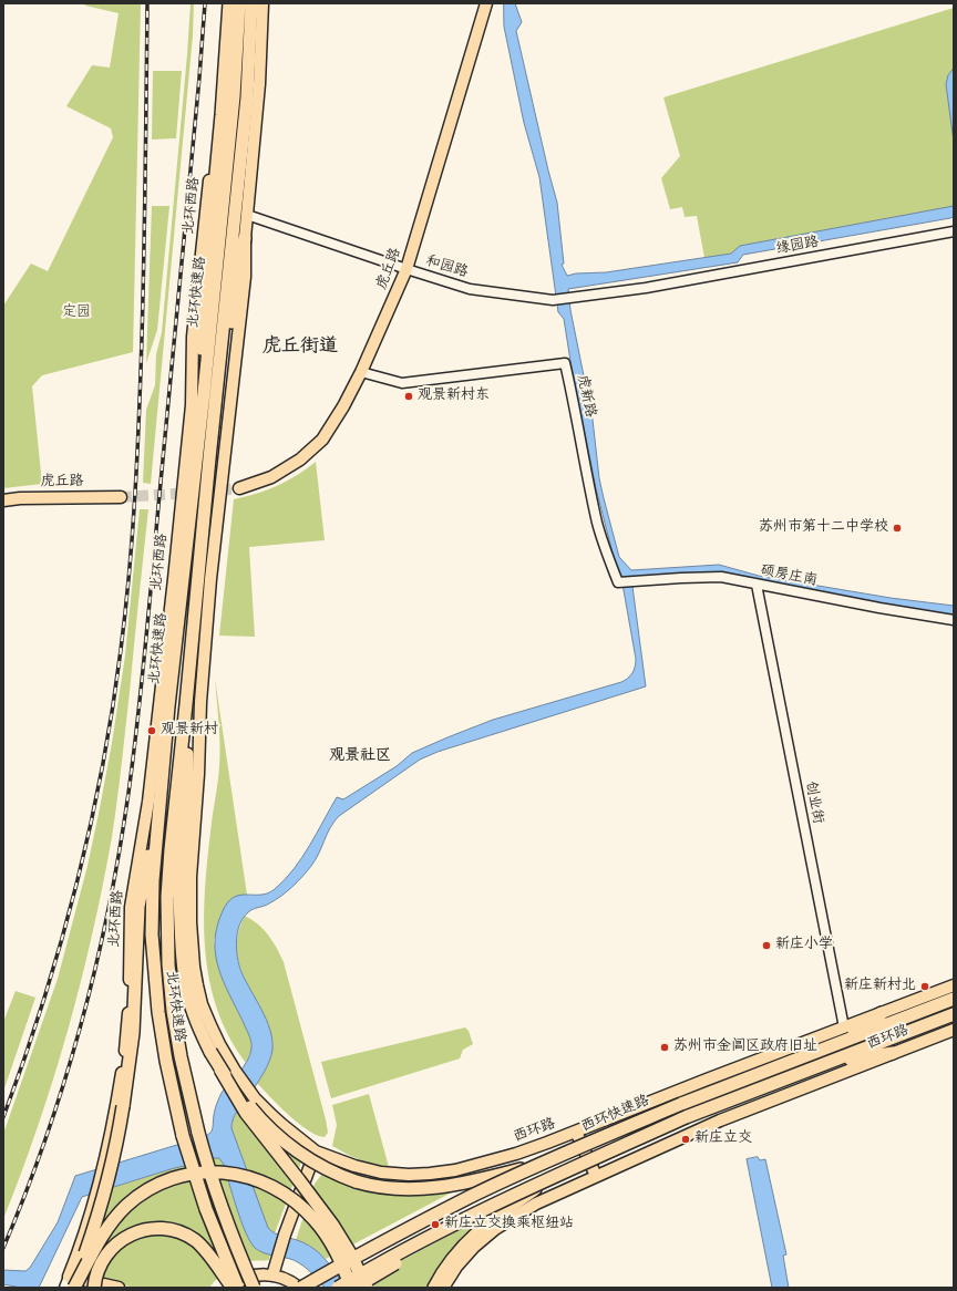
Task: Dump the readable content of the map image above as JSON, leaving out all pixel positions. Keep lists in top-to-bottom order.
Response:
{
  "streets": {
    "highway": ["北环快速路", "西环快速路"],
    "main road": ["北环西路", "虎丘路", "西环路"],
    "street": [
      "缘园路",
      "和园路",
      "虎新路",
      "硕房庄南",
      "创业街"
    ]
  },
  "crossings": [
    ["缘园路", "和园路"],
    ["和园路", "虎丘路"],
    ["虎丘路", "虎新路"],
    ["虎新路", "硕房庄南"],
    ["硕房庄南", "创业街"],
    ["创业街", "西环路"]
  ],
  "districts": ["虎丘街道", "观景社区"],
  "parks": ["定园"],
  "places": [
    "观景新村东",
    "苏州市第十二中学校",
    "观景新村",
    "新庄小学",
    "新庄新村北",
    "苏州市金阊区政府旧址",
    "新庄立交",
    "新庄立交换乘枢纽站"
  ]
}
